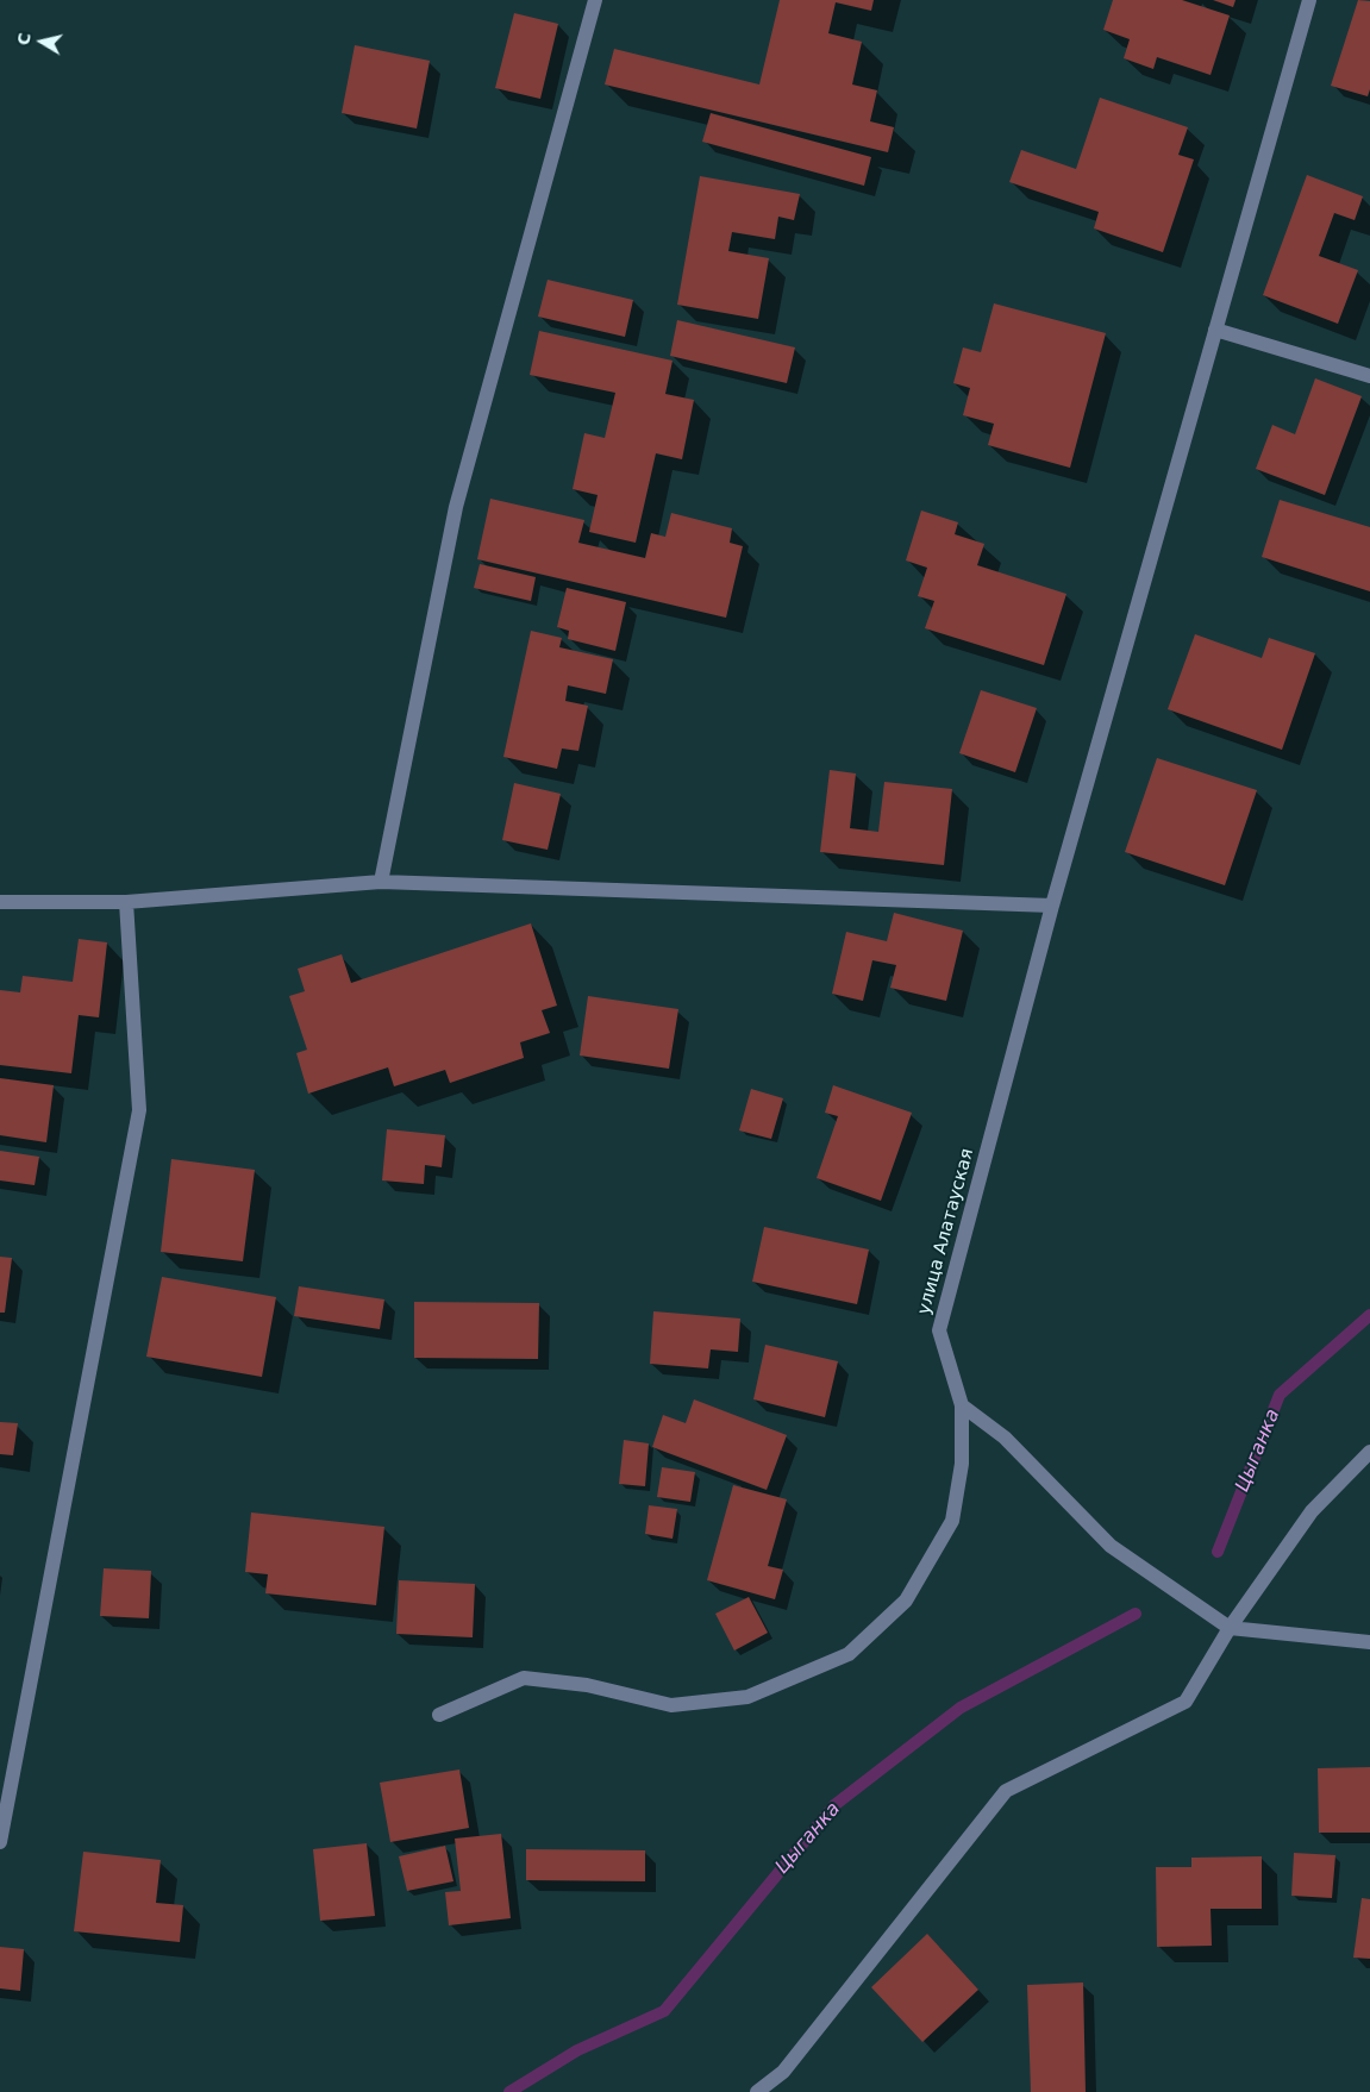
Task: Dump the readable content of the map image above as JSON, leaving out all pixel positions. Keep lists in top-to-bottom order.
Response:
{
  "streets": {
    "street": ["улица Алатауская"]
  },
  "water": ["Цыганка"],
  "north": "left"
}
